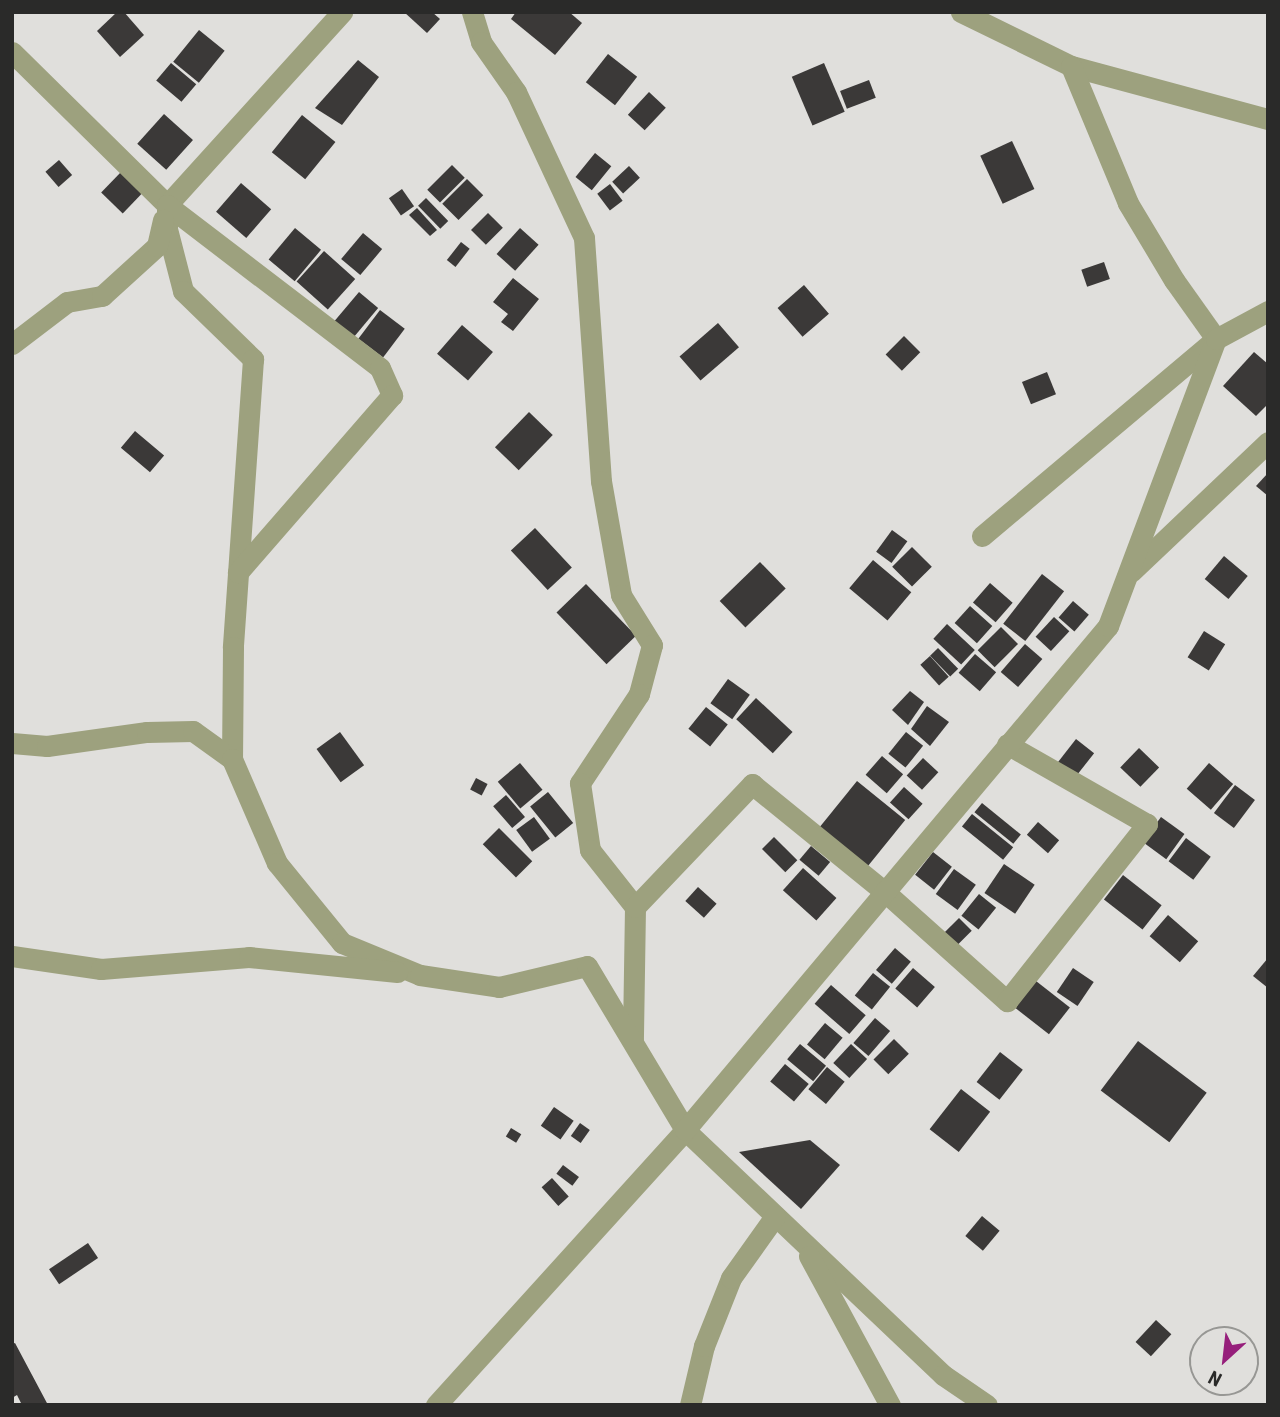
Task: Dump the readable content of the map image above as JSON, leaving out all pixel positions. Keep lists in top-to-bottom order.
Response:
{
  "north": "bottom left"
}
